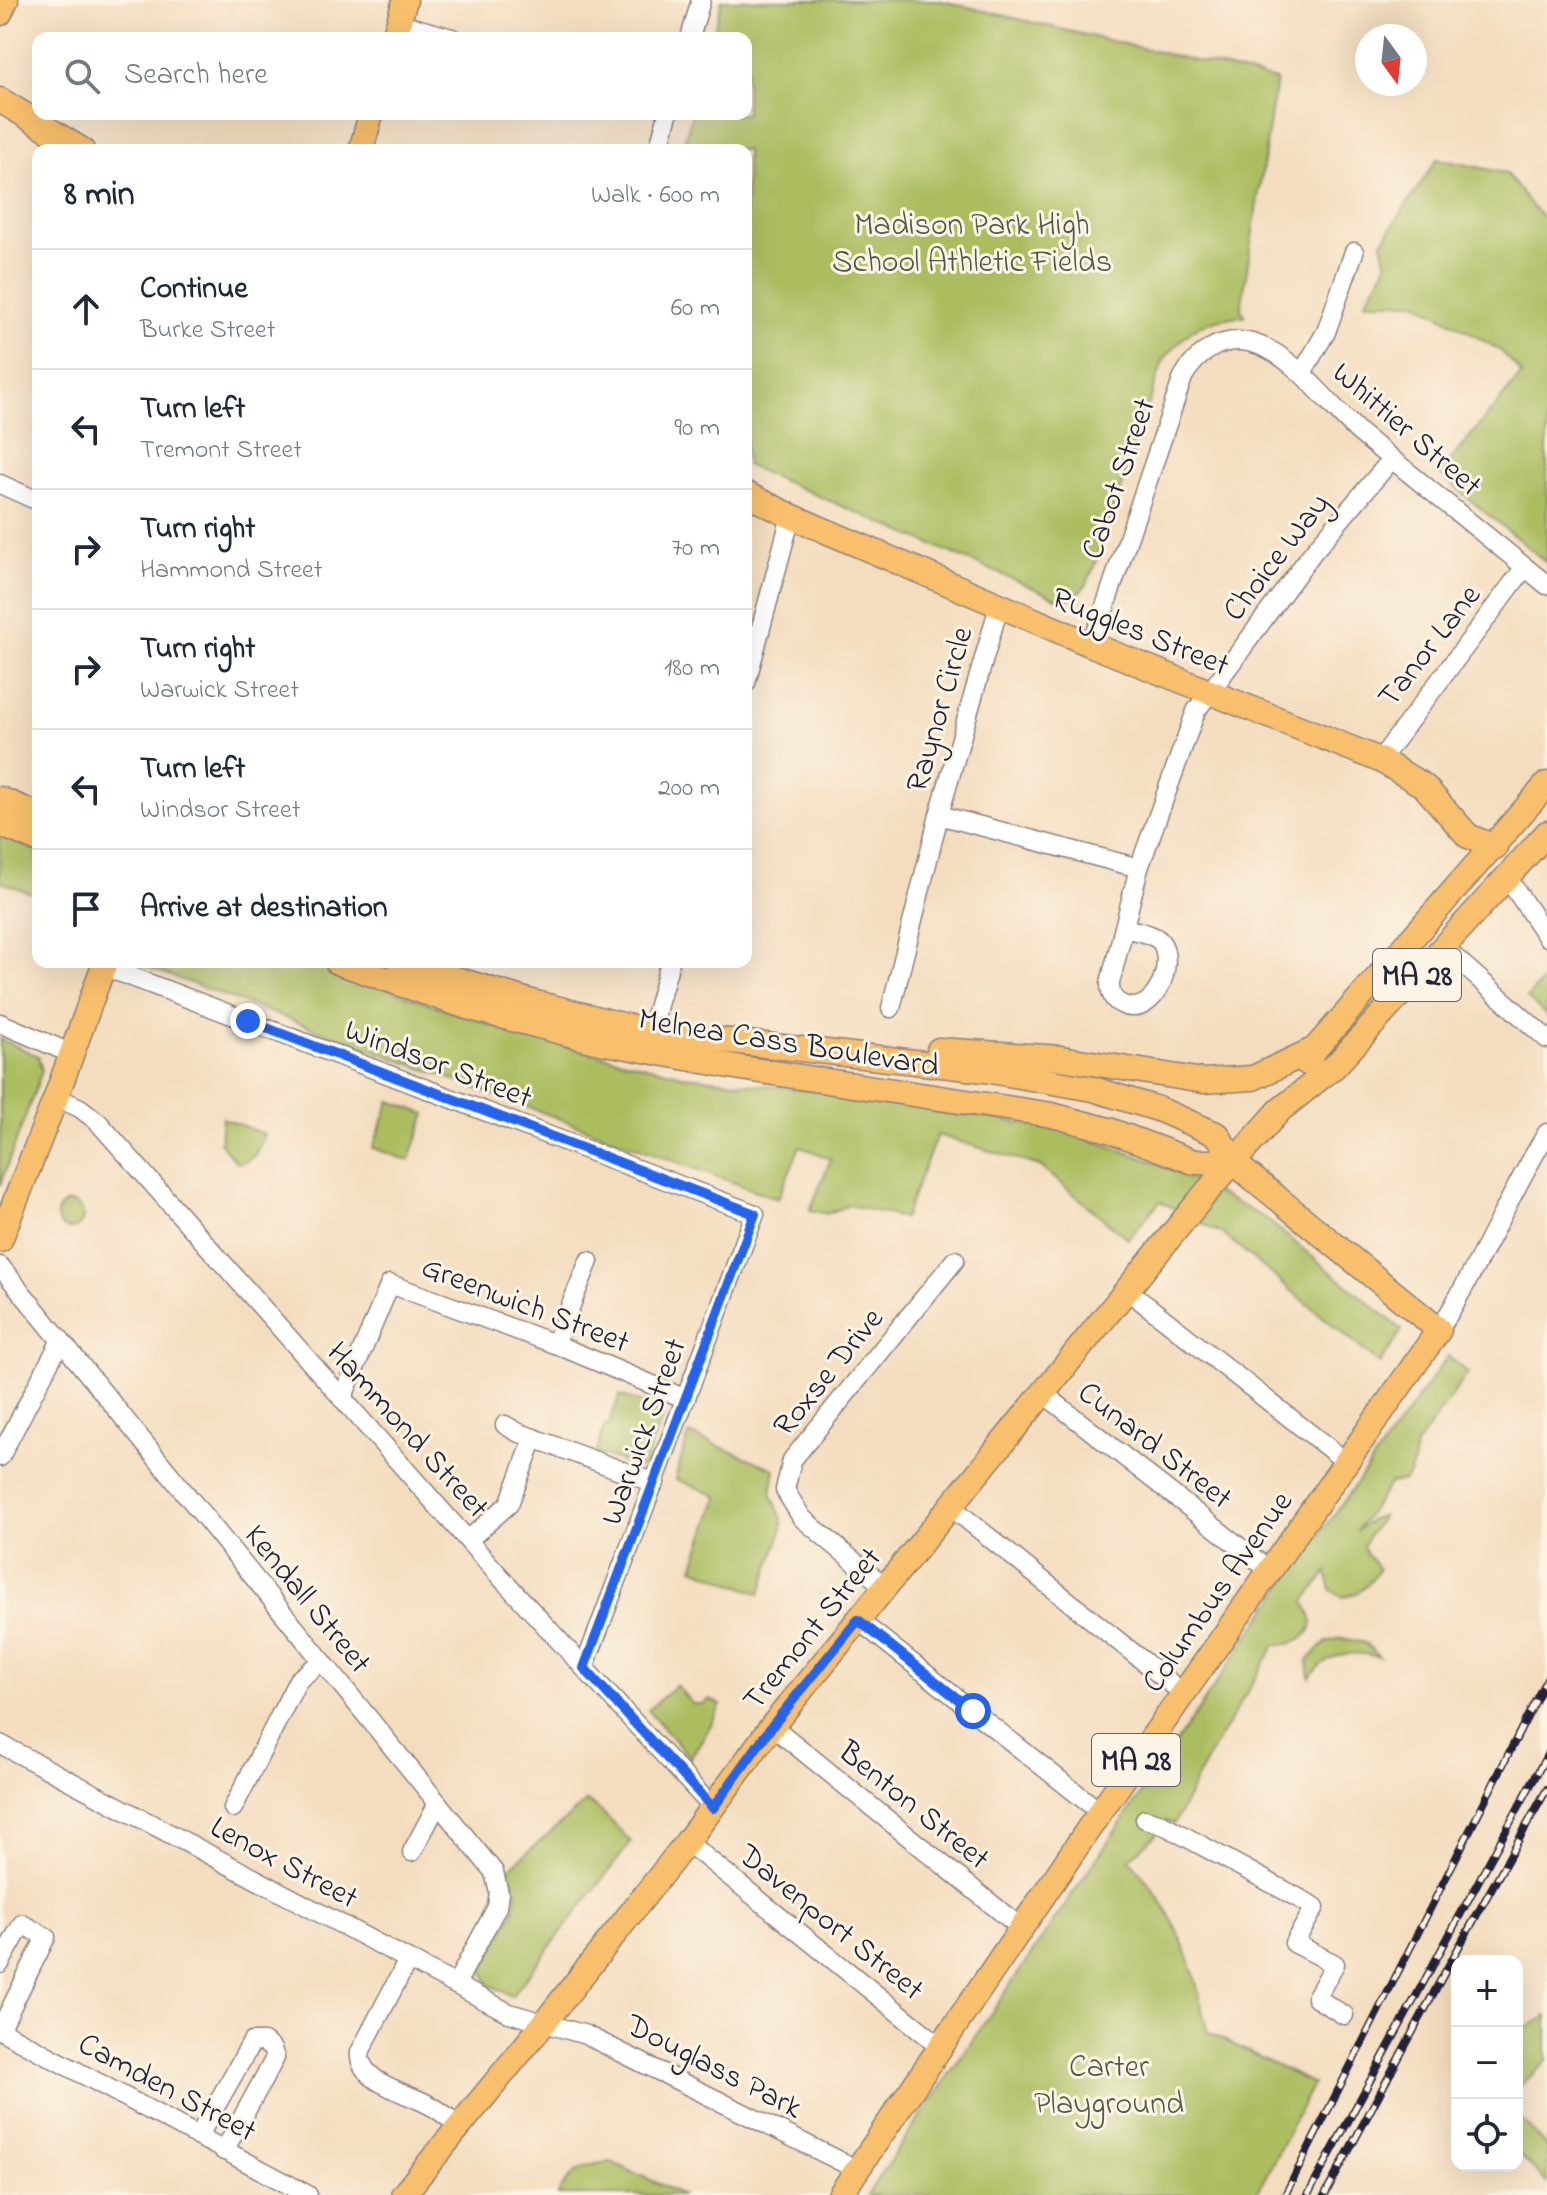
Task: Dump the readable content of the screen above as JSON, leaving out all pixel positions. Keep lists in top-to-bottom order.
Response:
{
  "streets": {
    "main road": [
      "Ruggles Street",
      "MA 28",
      "Melnea Cass Boulevard",
      "Columbus Avenue",
      "Tremont Street"
    ],
    "street": [
      "Whittier Street",
      "Cabot Street",
      "Choice Way",
      "Tanor Lane",
      "Raynor Circle",
      "Windsor Street",
      "Greenwich Street",
      "Roxse Drive",
      "Hammond Street",
      "Warwick Street",
      "Cunard Street",
      "Kendall Street",
      "Benton Street",
      "Lenox Street",
      "Davenport Street",
      "Douglass Park",
      "Camden Street"
    ]
  },
  "crossings": [
    ["Whittier Street", "Cabot Street"],
    ["Whittier Street", "Choice Way"],
    ["Whittier Street", "Tanor Lane"],
    ["Cabot Street", "Ruggles Street"],
    ["Choice Way", "Ruggles Street"],
    ["Ruggles Street", "Tanor Lane"],
    ["Ruggles Street", "Raynor Circle"],
    ["Ruggles Street", "Tremont Street"],
    ["Melnea Cass Boulevard", "Columbus Avenue"],
    ["Melnea Cass Boulevard", "Tremont Street"],
    ["Windsor Street", "Warwick Street"],
    ["Greenwich Street", "Hammond Street"],
    ["Greenwich Street", "Warwick Street"],
    ["Roxse Drive", "Tremont Street"],
    ["Hammond Street", "Warwick Street"],
    ["Hammond Street", "Tremont Street"],
    ["Cunard Street", "Columbus Avenue"],
    ["Cunard Street", "Tremont Street"],
    ["Columbus Avenue", "Benton Street"],
    ["Columbus Avenue", "Davenport Street"],
    ["Columbus Avenue", "Douglass Park"],
    ["Kendall Street", "Lenox Street"],
    ["Tremont Street", "Benton Street"],
    ["Tremont Street", "Lenox Street"],
    ["Tremont Street", "Davenport Street"],
    ["Tremont Street", "Douglass Park"],
    ["Lenox Street", "Douglass Park"]
  ],
  "parks": ["Madison Park High School Athletic Fields", "Carter Playground"],
  "north": "bottom",
  "page": {
    "search": "Search here",
    "heading": ["8 min", "Walk · 600 m"],
    "list": [
      ["Continue", "Burke Street", "60 m"],
      ["Turn left", "Tremont Street", "90 m"],
      ["Turn right", "Hammond Street", "70 m"],
      ["Turn right", "Warwick Street", "180 m"],
      ["Turn left", "Windsor Street", "200 m"],
      "Arrive at destination"
    ],
    "map_buttons": ["+", "−"]
  }
}
